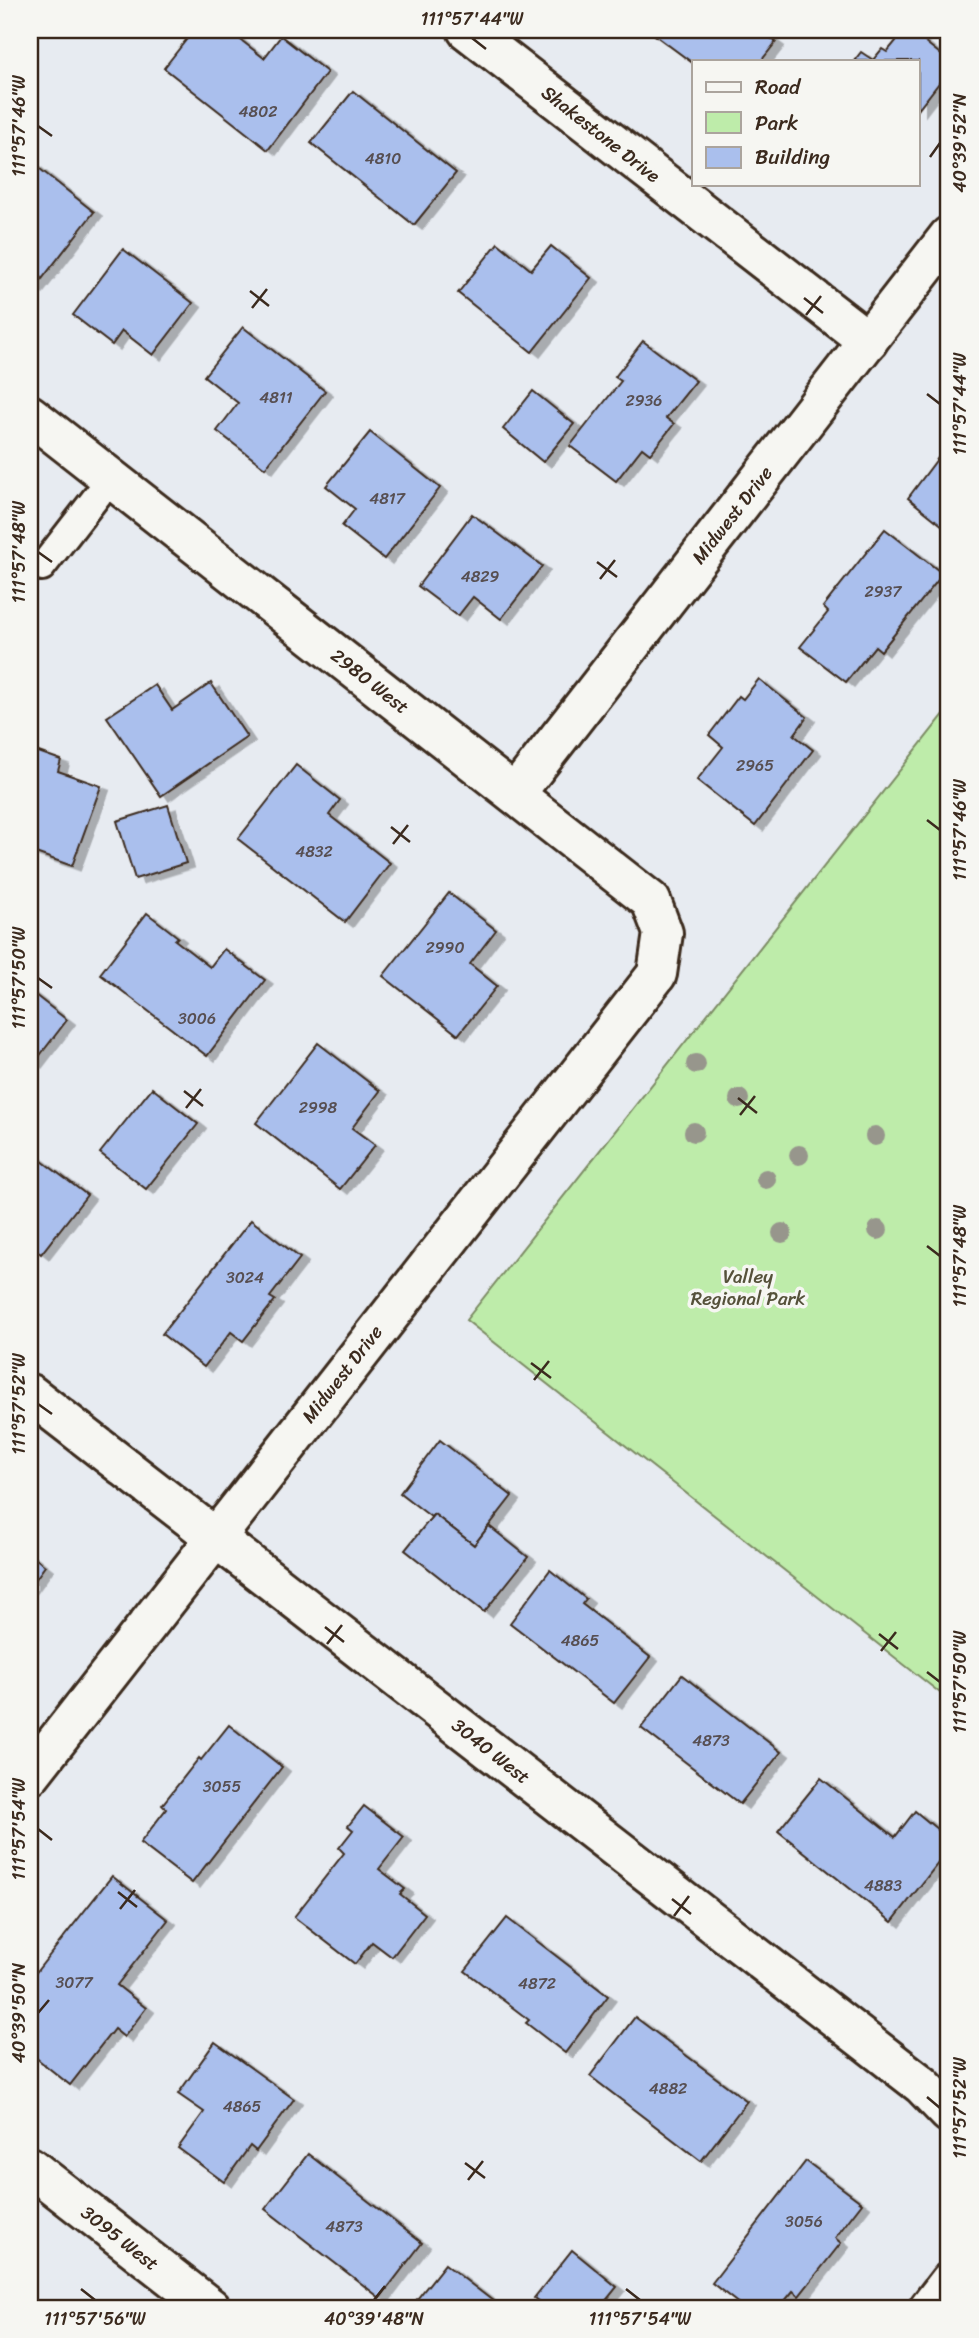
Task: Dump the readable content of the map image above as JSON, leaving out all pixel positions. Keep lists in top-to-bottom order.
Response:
{
  "streets": {
    "street": [
      "Shakestone Drive",
      "Midwest Drive",
      "2980 West",
      "3040 West",
      "3095 West"
    ]
  },
  "crossings": [
    ["Shakestone Drive", "Midwest Drive"],
    ["Midwest Drive", "2980 West"],
    ["Midwest Drive", "3040 West"]
  ],
  "parks": ["Valley Regional Park"],
  "house_numbers": [
    "4802",
    "4810",
    "4811",
    "2936",
    "4817",
    "4829",
    "2937",
    "2965",
    "4832",
    "2990",
    "3006",
    "2998",
    "3024",
    "4865",
    "4873",
    "3055",
    "4883",
    "3077",
    "4872",
    "4882",
    "4865",
    "3056",
    "4873"
  ],
  "legend": ["Road", "Park", "Building"],
  "coordinates": [
    "111°57'44\"W",
    "111°57'46\"W",
    "40°39'52\"N",
    "111°57'48\"W",
    "111°57'50\"W",
    "111°57'52\"W",
    "111°57'54\"W",
    "40°39'50\"N",
    "111°57'56\"W",
    "40°39'48\"N"
  ]
}
